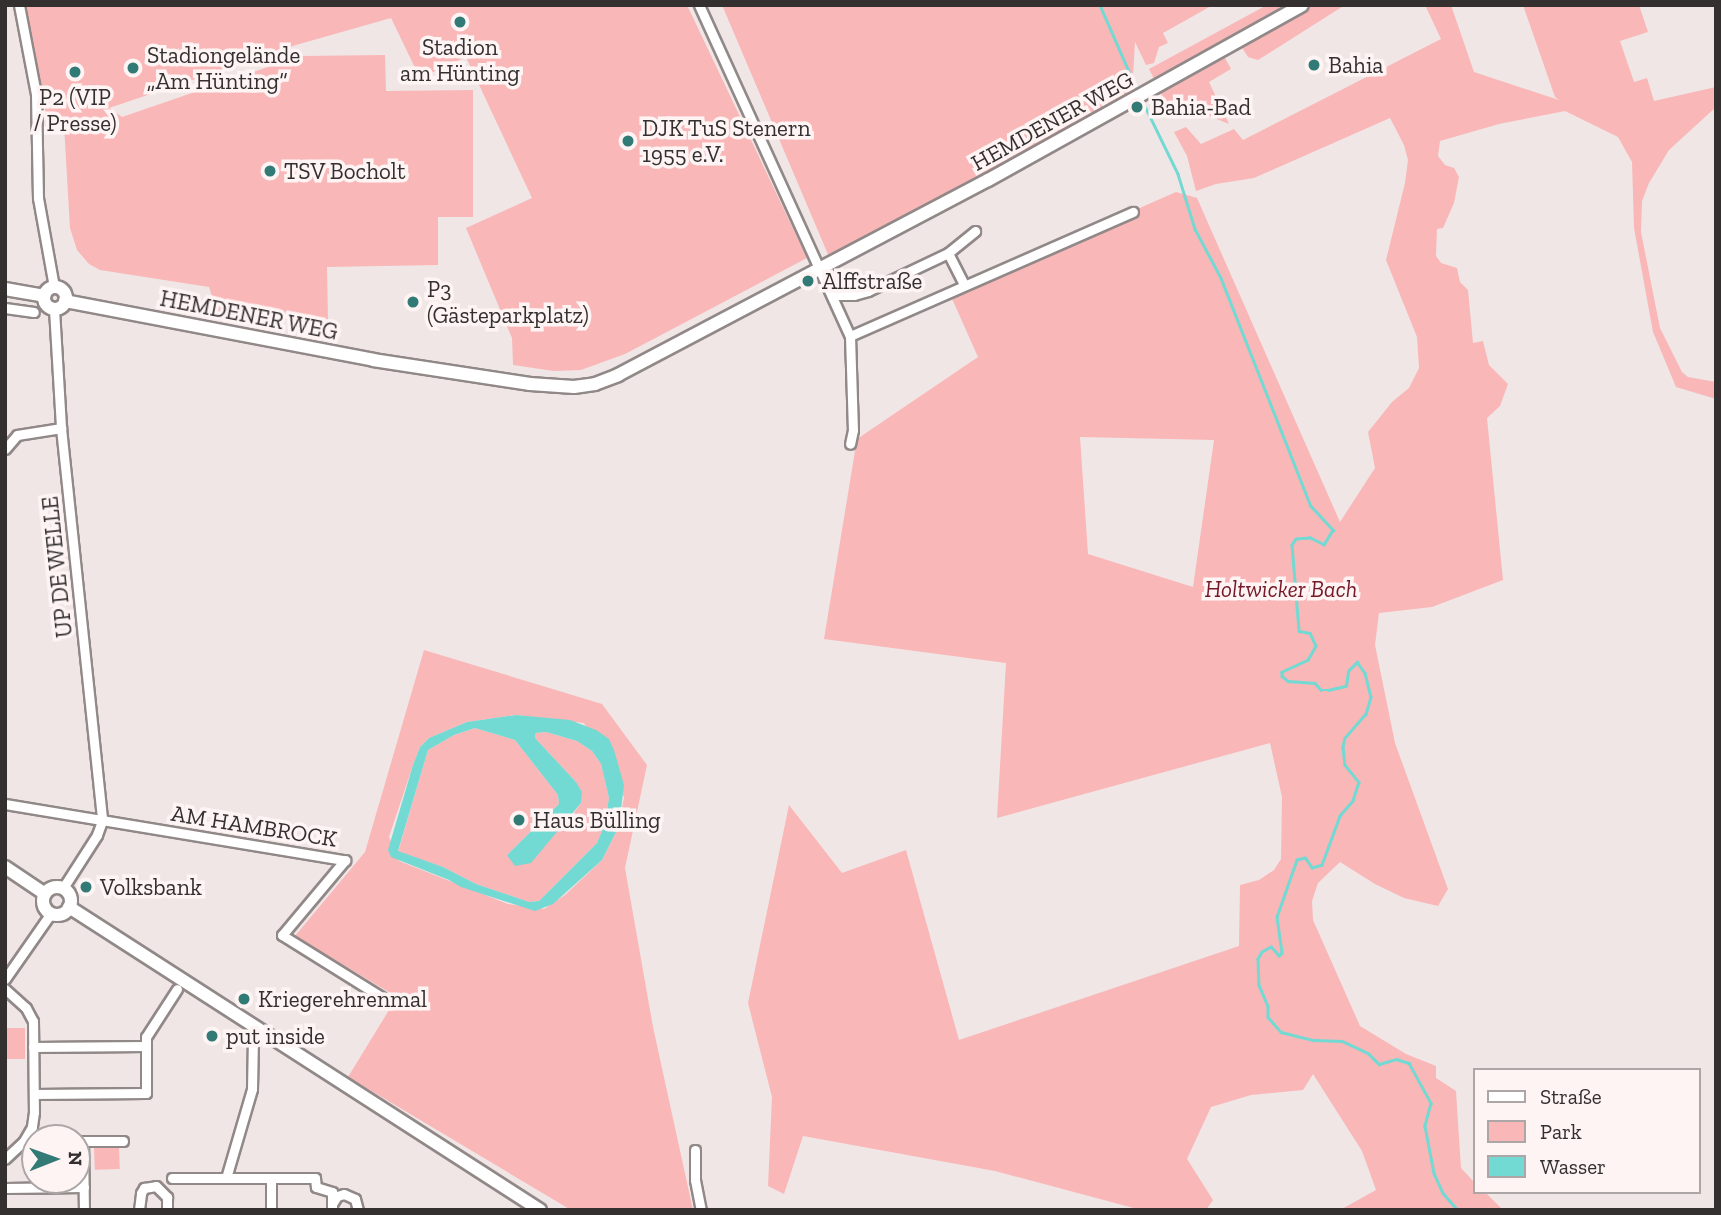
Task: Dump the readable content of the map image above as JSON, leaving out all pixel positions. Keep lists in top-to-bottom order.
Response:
{
  "streets": {
    "street": ["HEMDENER WEG", "UP DE WELLE", "AM HAMBROCK"]
  },
  "crossings": [
    ["HEMDENER WEG", "UP DE WELLE"],
    ["UP DE WELLE", "AM HAMBROCK"]
  ],
  "parks": ["Holtwicker Bach"],
  "places": [
    "Stadion am Hünting",
    "Bahia",
    "Stadiongelände „Am Hünting“",
    "P2 (VIP / Presse)",
    "Bahia-Bad",
    "DJK TuS Stenern 1955 e.V.",
    "TSV Bocholt",
    "Alffstraße",
    "P3 (Gästeparkplatz)",
    "Haus Bülling",
    "Volksbank",
    "Kriegerehrenmal",
    "put inside"
  ],
  "legend": ["Straße", "Park", "Wasser"],
  "north": "right"
}
